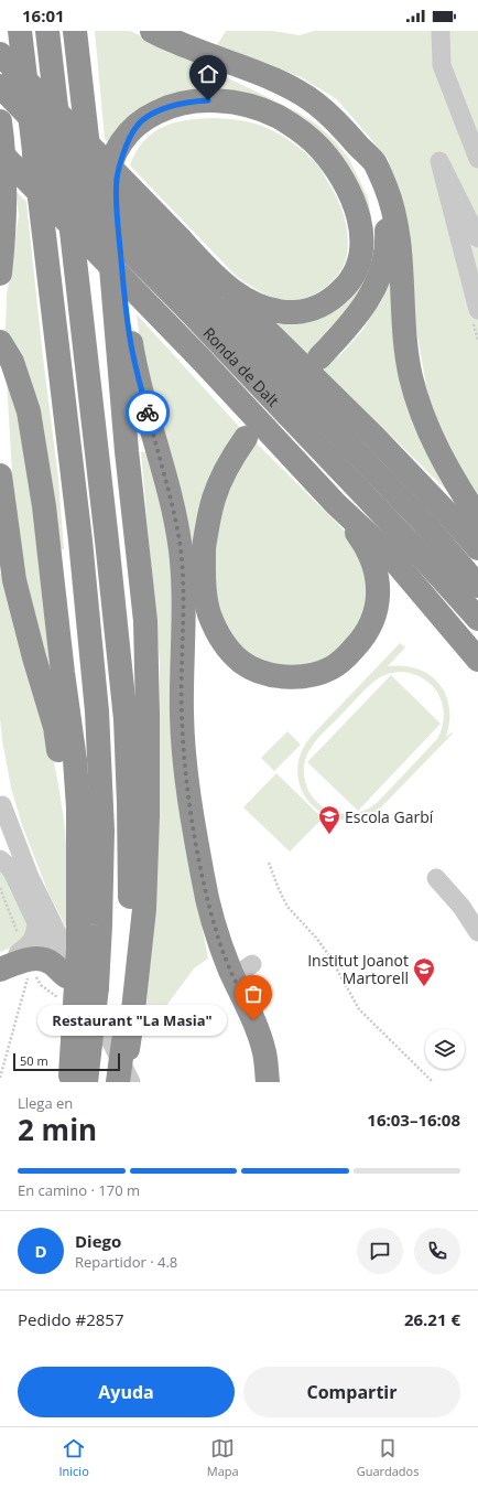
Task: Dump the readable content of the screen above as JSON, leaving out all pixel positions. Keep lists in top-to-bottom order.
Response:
{
  "streets": {
    "highway": ["Ronda de Dalt"]
  },
  "places": {
    "school or university": ["Escola Garbí", "Institut Joanot Martorell"],
    "other": ["Restaurant \"La Masia\""]
  },
  "scale_bar": "50 m",
  "page": {
    "status": "16:01",
    "bubble": "Restaurant \"La Masia\"",
    "scale": "50 m",
    "heading": ["2 min", "Llega en", "16:03–16:08"],
    "panel": [
      "Diego",
      "Repartidor · 4.8",
      "Pedido #2857",
      "26.21 €"
    ],
    "bar": "En camino · 170 m",
    "round": "D",
    "buttons": ["Ayuda", "Compartir"],
    "tabs": ["Inicio", "Mapa", "Guardados"]
  }
}
